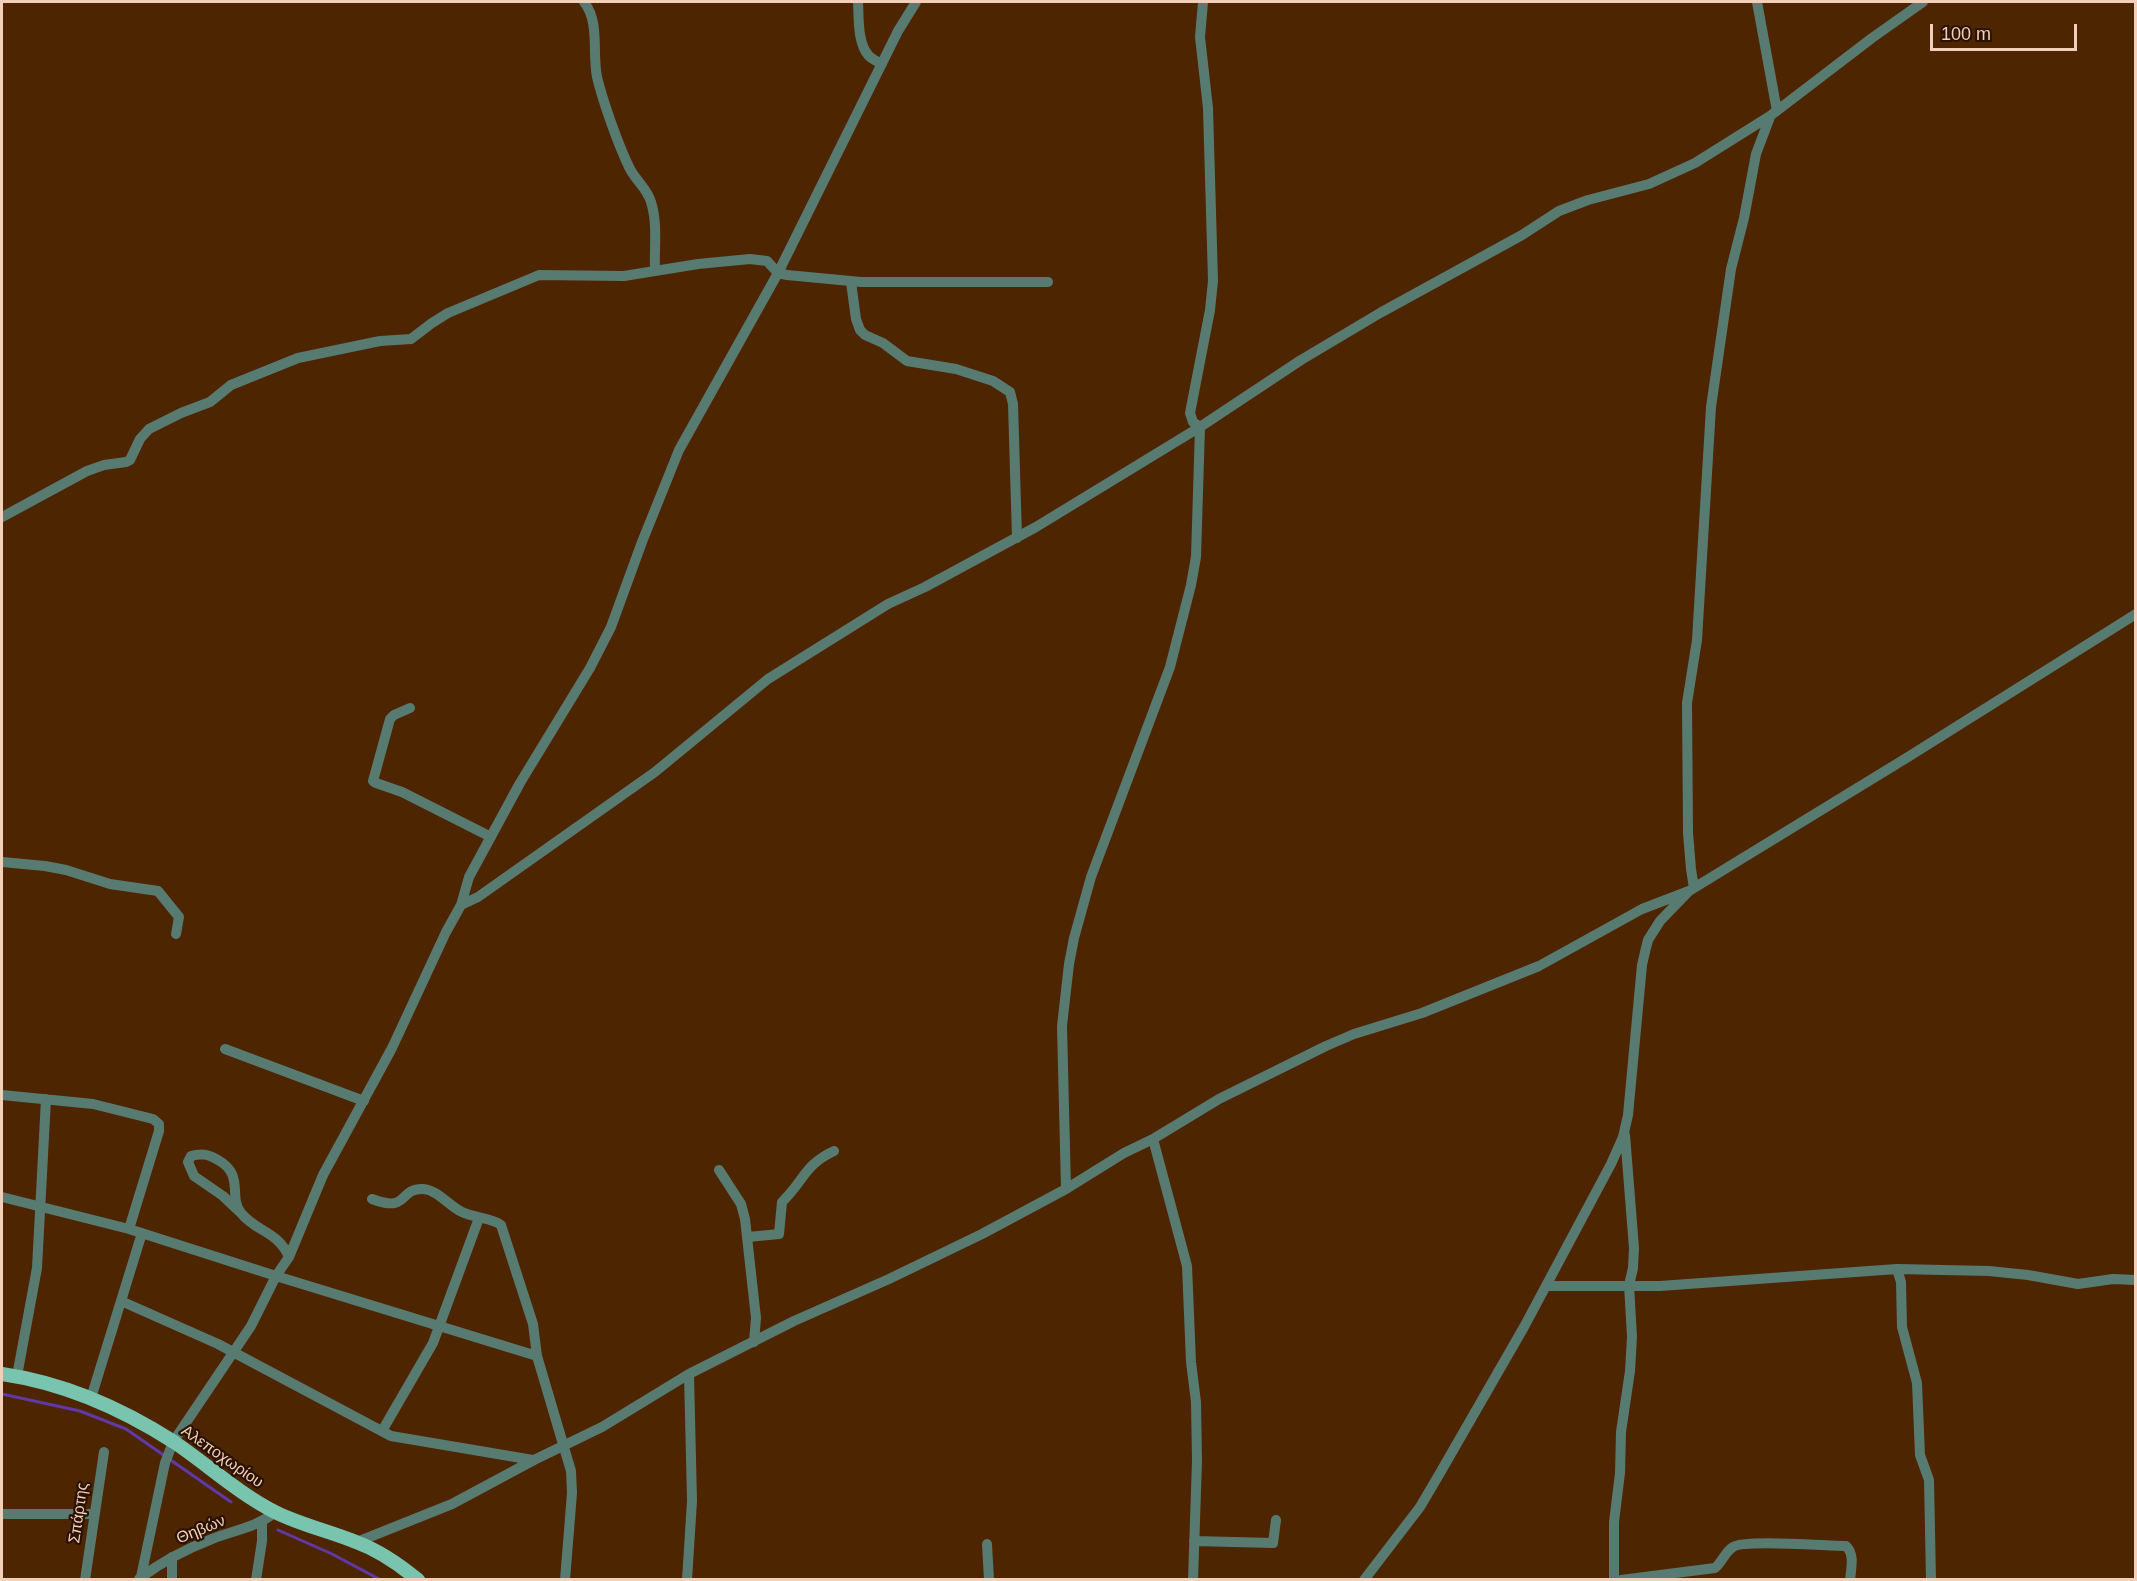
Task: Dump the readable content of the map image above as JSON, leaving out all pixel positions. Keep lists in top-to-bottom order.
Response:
{
  "streets": {
    "main road": ["Αλεποχωρίου"],
    "street": ["Σπάρτης", "Θηβών"]
  },
  "crossings": [
    ["Αλεποχωρίου", "Θηβών"]
  ],
  "scale_bar": "100 m"
}
